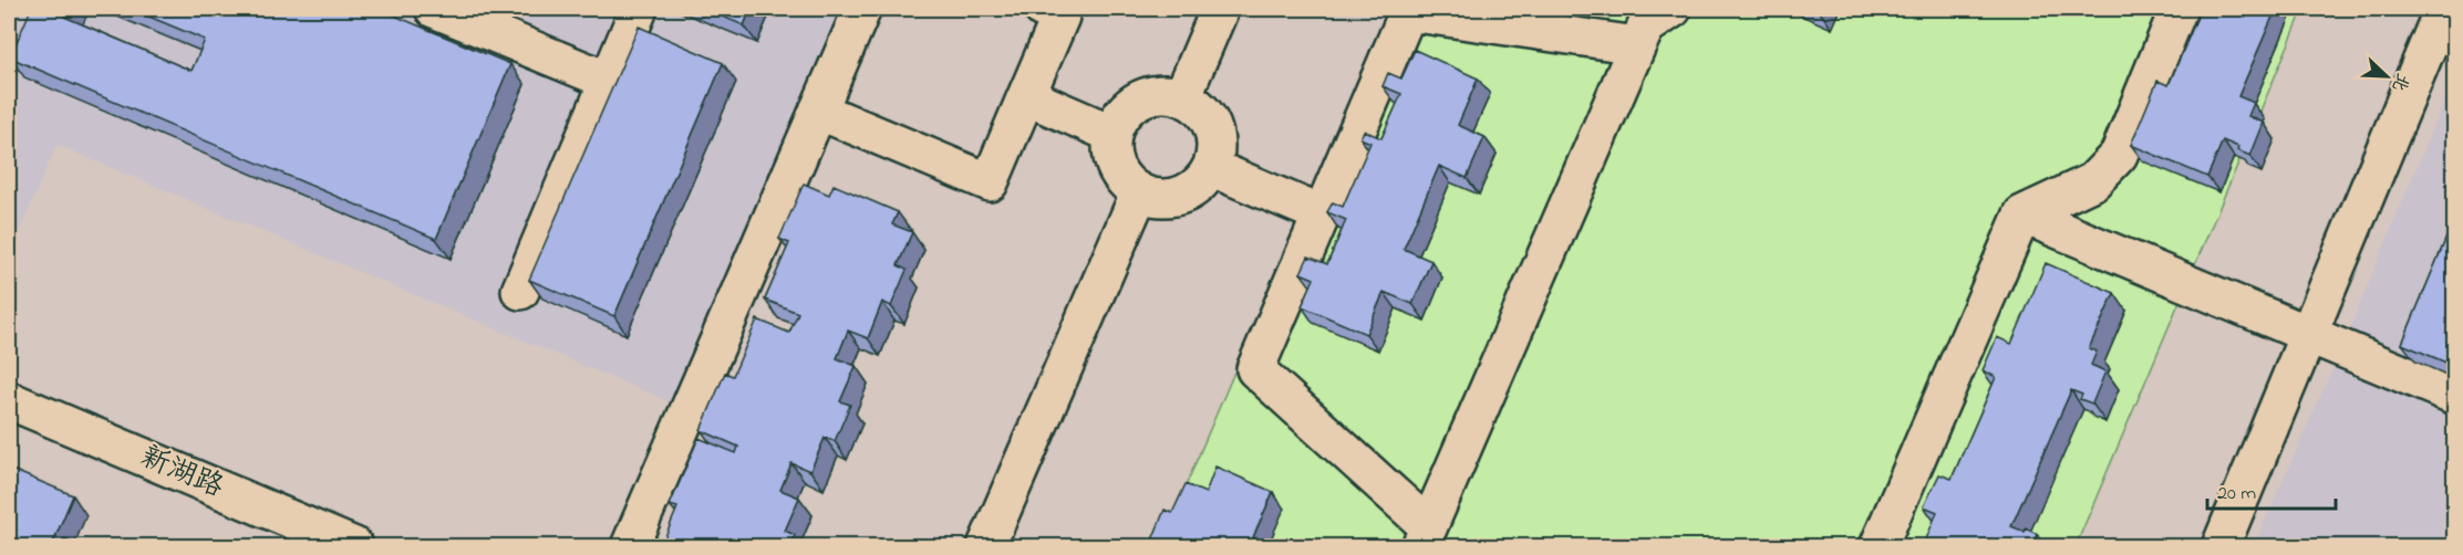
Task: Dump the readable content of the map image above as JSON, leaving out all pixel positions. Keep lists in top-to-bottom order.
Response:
{
  "streets": {
    "street": ["新湖路"]
  },
  "scale_bar": "20 m",
  "north": "bottom right"
}
